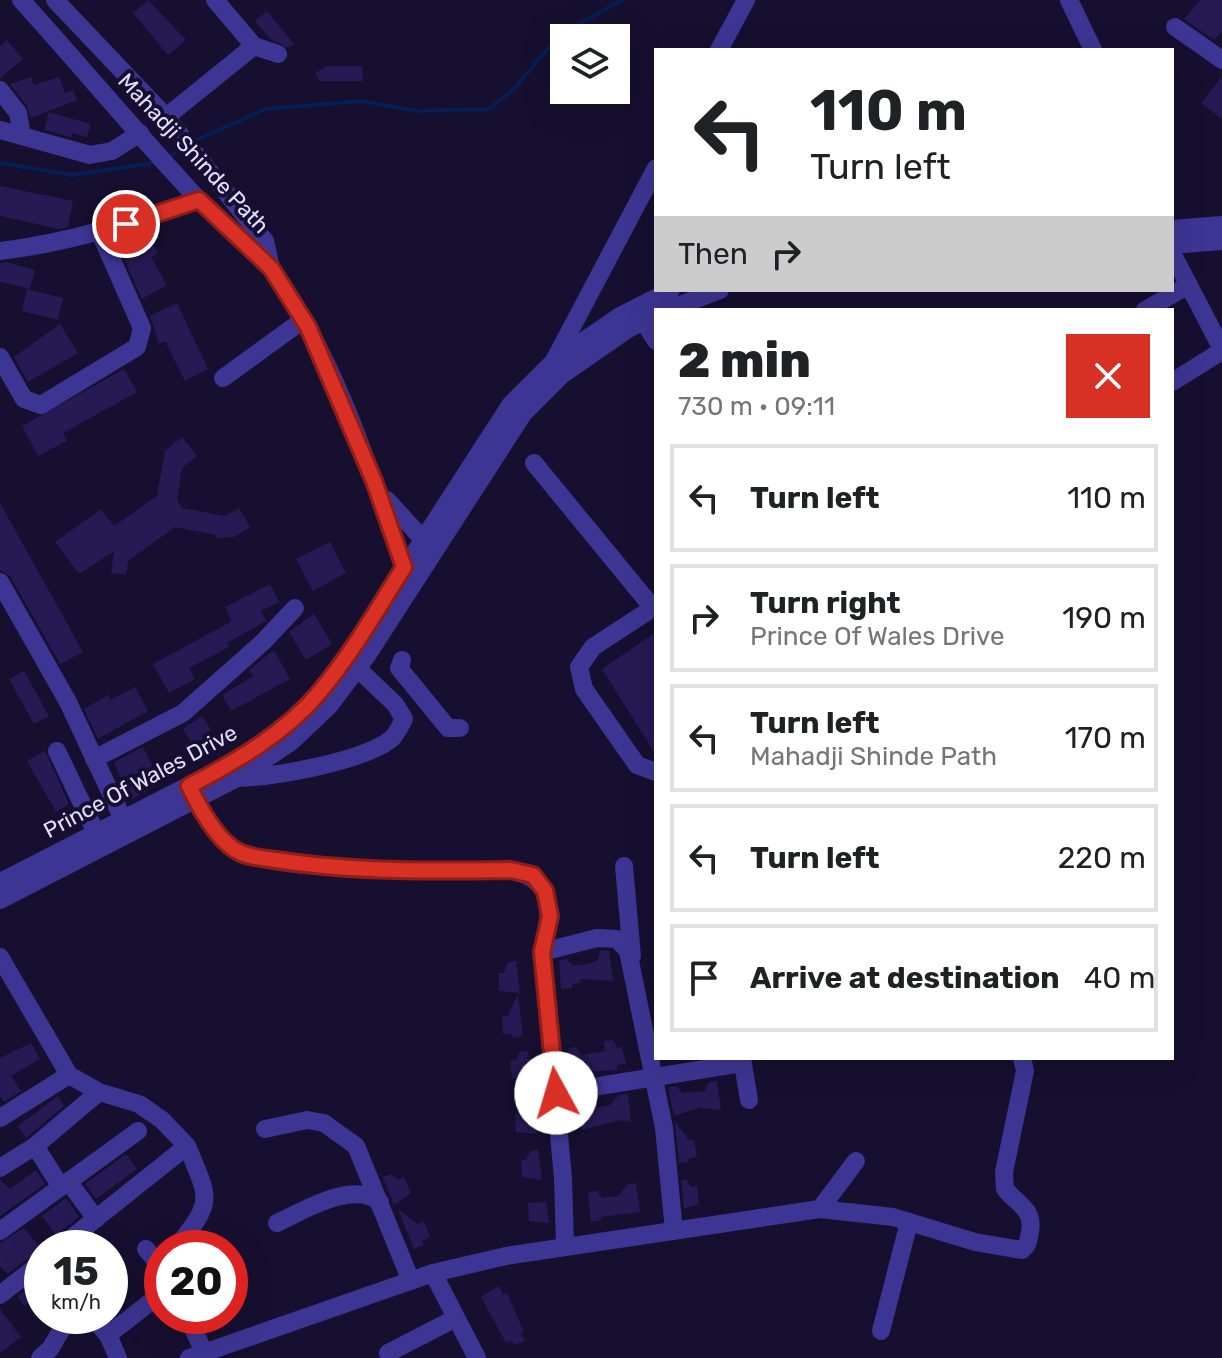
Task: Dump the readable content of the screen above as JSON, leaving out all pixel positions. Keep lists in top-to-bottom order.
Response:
{
  "streets": {
    "street": ["Mahadji Shinde Path", "Prince Of Wales Drive"]
  },
  "crossings": [
    ["Mahadji Shinde Path", "Prince Of Wales Drive"]
  ],
  "page": {
    "turn": ["110 m", "Turn left"],
    "then": "Then",
    "heading": ["2 min", "730 m · 09:11"],
    "list": [
      {
        "name": "Turn left",
        "value": "110 m"
      },
      {
        "name": "Turn right",
        "note": "Prince Of Wales Drive",
        "value": "190 m"
      },
      {
        "name": "Turn left",
        "note": "Mahadji Shinde Path",
        "value": "170 m"
      },
      {
        "name": "Turn left",
        "value": "220 m"
      },
      {
        "name": "Arrive at destination",
        "value": "40 m"
      }
    ],
    "speed": "15 km/h",
    "limit": "20"
  }
}
